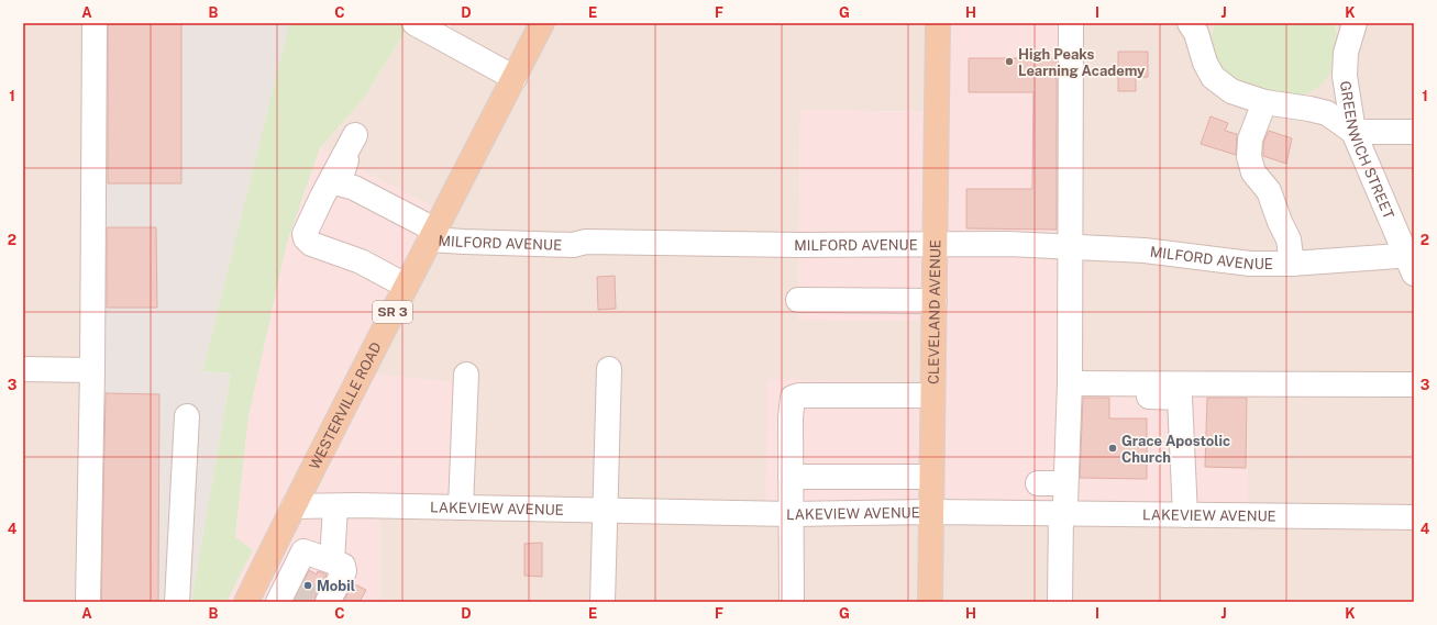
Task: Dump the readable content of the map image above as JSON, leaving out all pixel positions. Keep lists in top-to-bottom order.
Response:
{
  "streets": {
    "main road": ["SR 3", "CLEVELAND AVENUE", "WESTERVILLE ROAD"],
    "street": ["GREENWICH STREET", "MILFORD AVENUE", "LAKEVIEW AVENUE"]
  },
  "crossings": [
    ["GREENWICH STREET", "MILFORD AVENUE"],
    ["MILFORD AVENUE", "CLEVELAND AVENUE"],
    ["MILFORD AVENUE", "WESTERVILLE ROAD"],
    ["CLEVELAND AVENUE", "LAKEVIEW AVENUE"],
    ["WESTERVILLE ROAD", "LAKEVIEW AVENUE"]
  ],
  "places": ["High Peaks Learning Academy", "Grace Apostolic Church", "Mobil"],
  "grid": {
    "columns": [
      "A",
      "B",
      "C",
      "D",
      "E",
      "F",
      "G",
      "H",
      "I",
      "J",
      "K"
    ],
    "rows": [
      "1",
      "2",
      "3",
      "4"
    ]
  }
}
